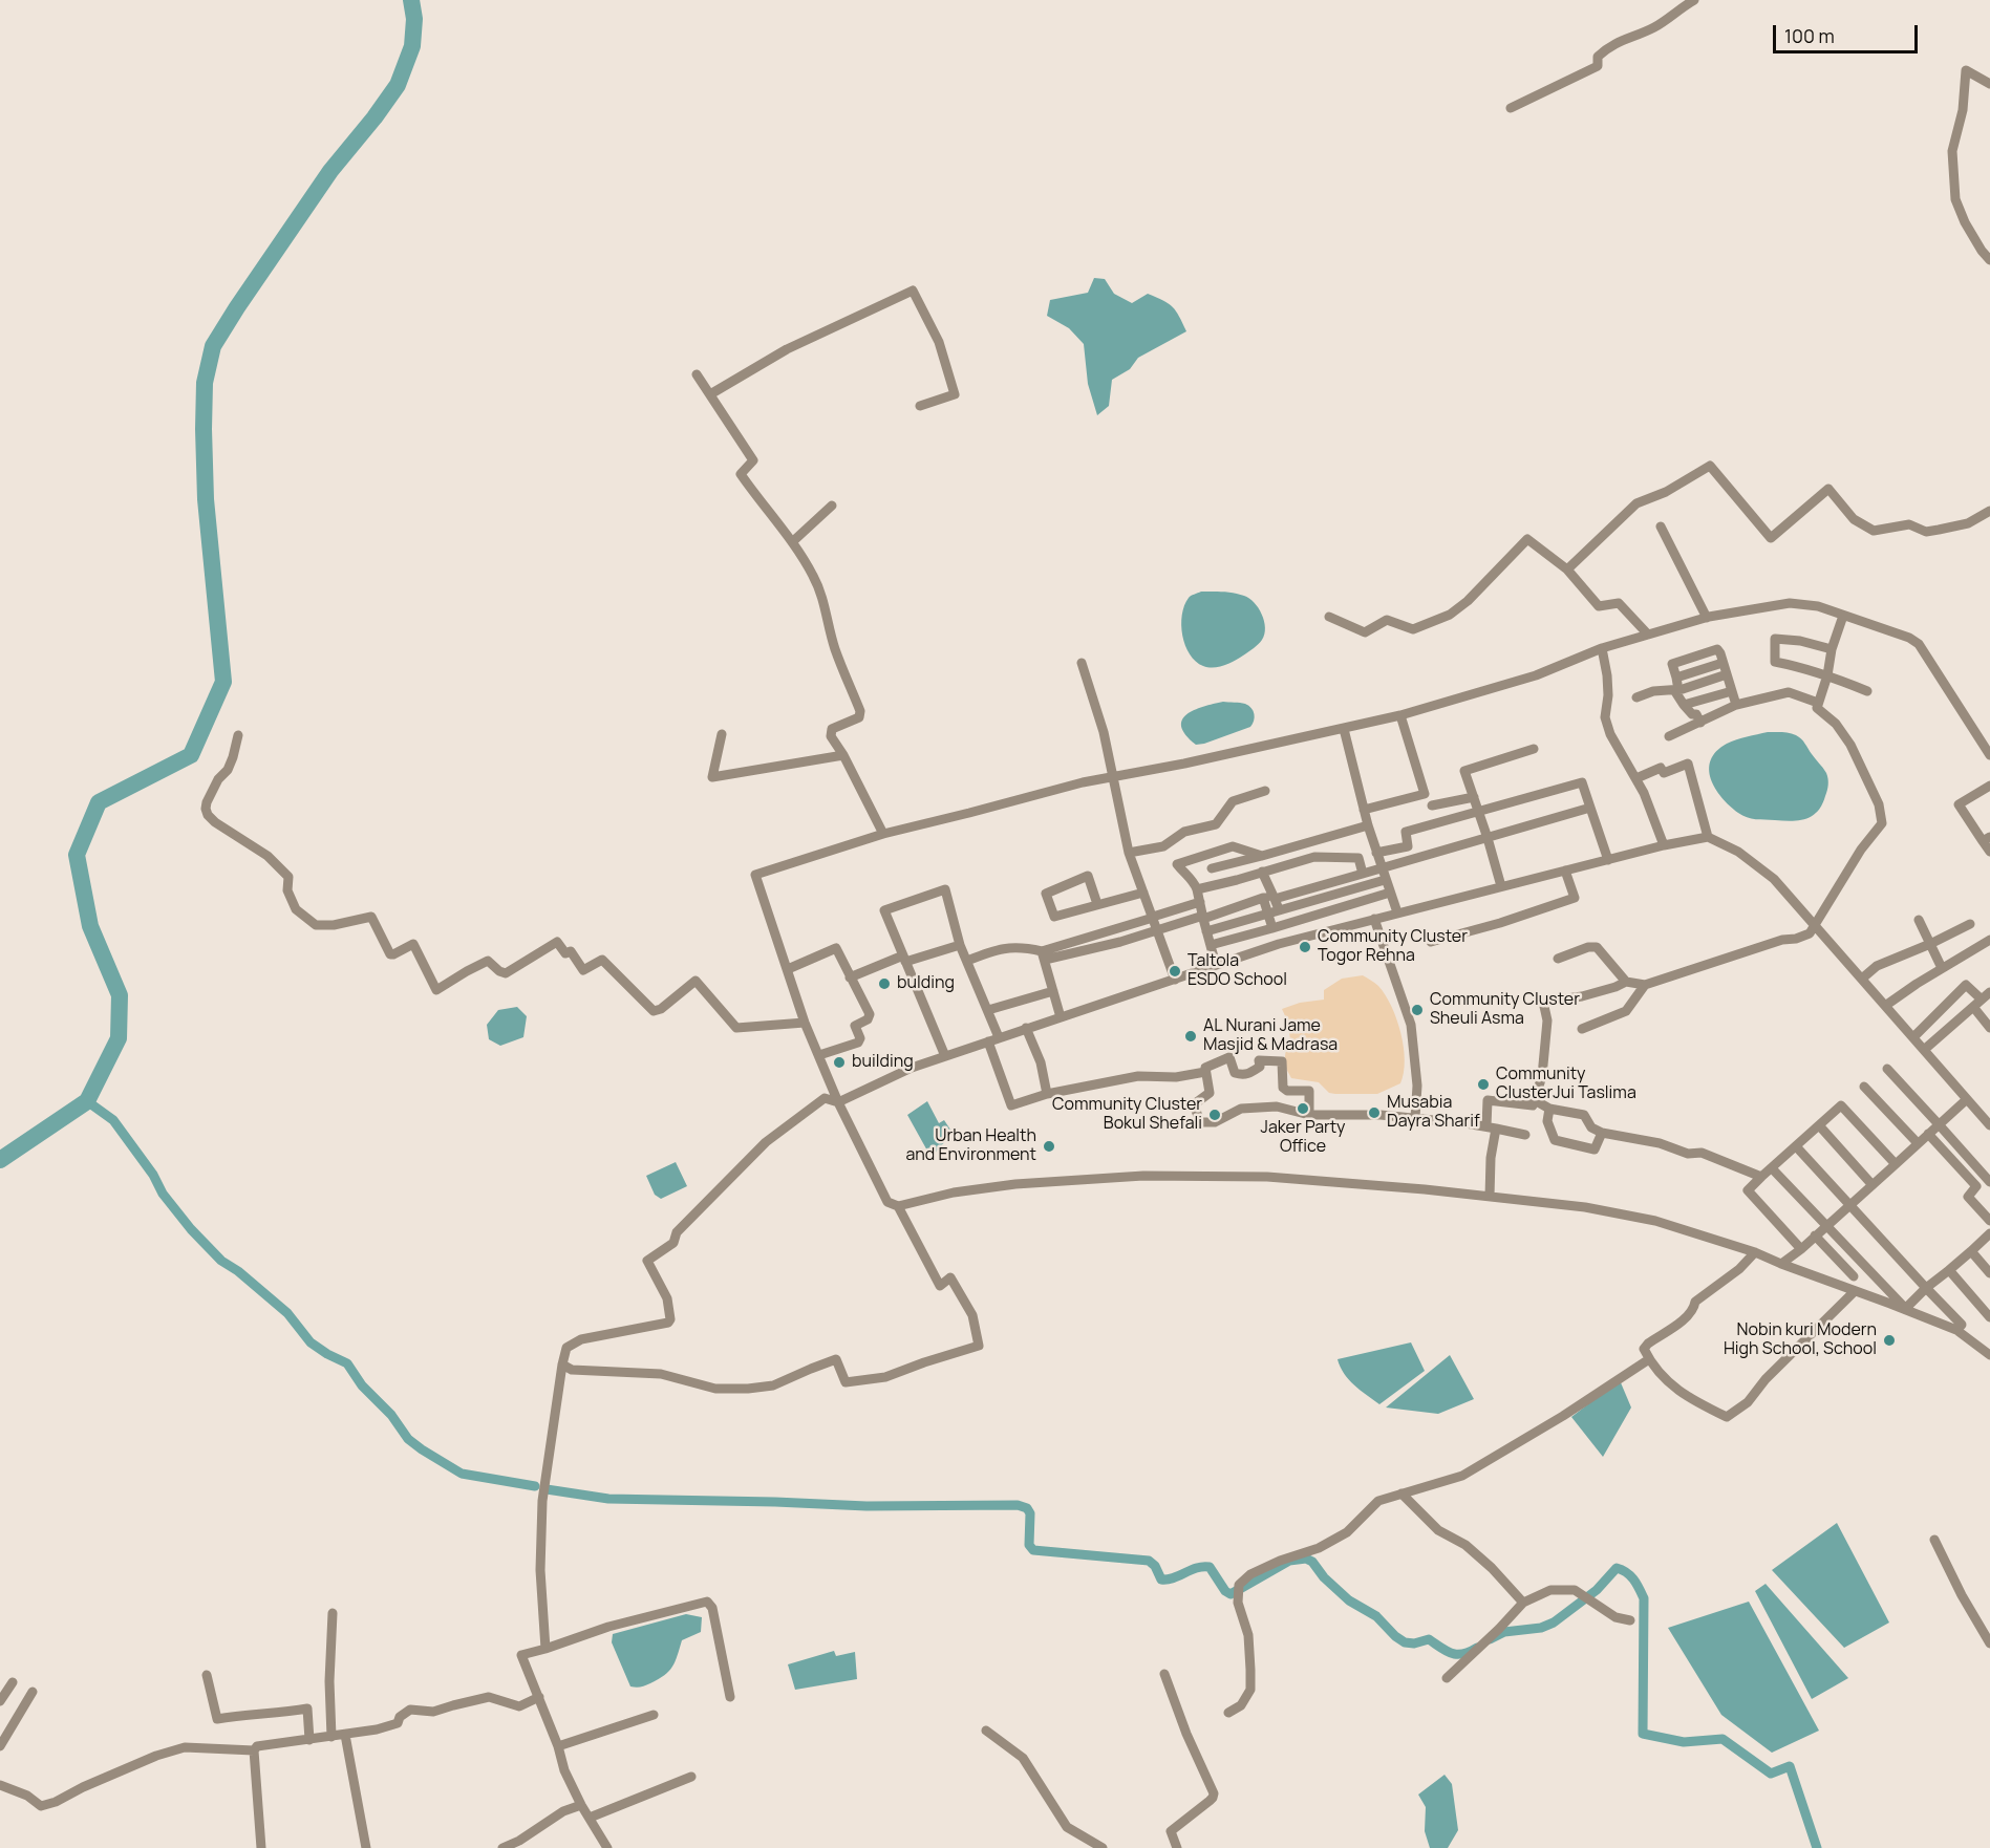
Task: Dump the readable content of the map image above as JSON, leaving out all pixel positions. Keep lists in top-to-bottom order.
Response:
{
  "places": [
    "Community Cluster Togor Rehna",
    "Taltola ESDO School",
    "bulding",
    "Community Cluster Sheuli Asma",
    "AL Nurani Jame Masjid & Madrasa",
    "building",
    "Community ClusterJui Taslima",
    "Jaker Party Office",
    "Musabia Dayra Sharif",
    "Community Cluster Bokul Shefali",
    "Urban Health and Environment",
    "Nobin kuri Modern High School, School"
  ],
  "scale_bar": "100 m"
}
